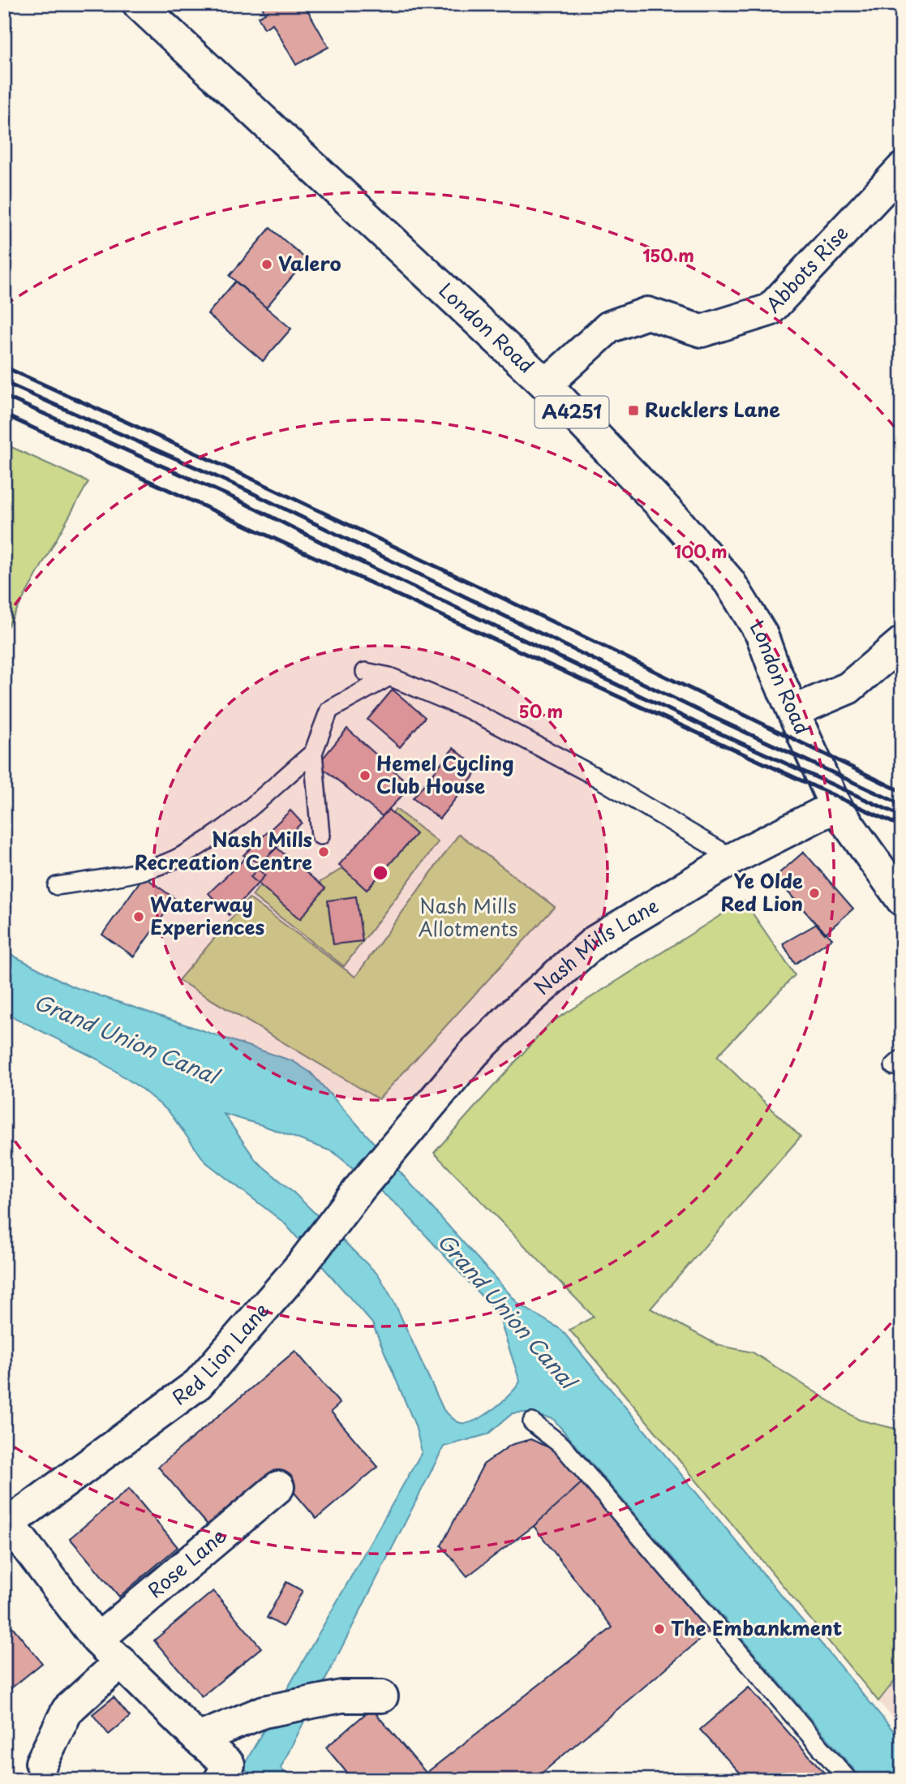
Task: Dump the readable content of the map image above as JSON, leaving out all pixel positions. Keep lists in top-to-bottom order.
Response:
{
  "streets": {
    "street": [
      "Abbots Rise",
      "London Road",
      "A4251",
      "Nash Mills Lane",
      "Red Lion Lane",
      "Rose Lane"
    ]
  },
  "crossings": [
    ["Abbots Rise", "London Road"],
    ["London Road", "Nash Mills Lane"],
    ["Nash Mills Lane", "Red Lion Lane"]
  ],
  "water": ["Grand Union Canal"],
  "parks": ["Nash Mills Allotments"],
  "places": {
    "other": [
      "Valero",
      "Hemel Cycling Club House",
      "Nash Mills Recreation Centre",
      "Ye Olde Red Lion",
      "Waterway Experiences",
      "The Embankment"
    ],
    "transit": ["Rucklers Lane"]
  },
  "rings": ["150 m", "100 m", "50 m"]
}
